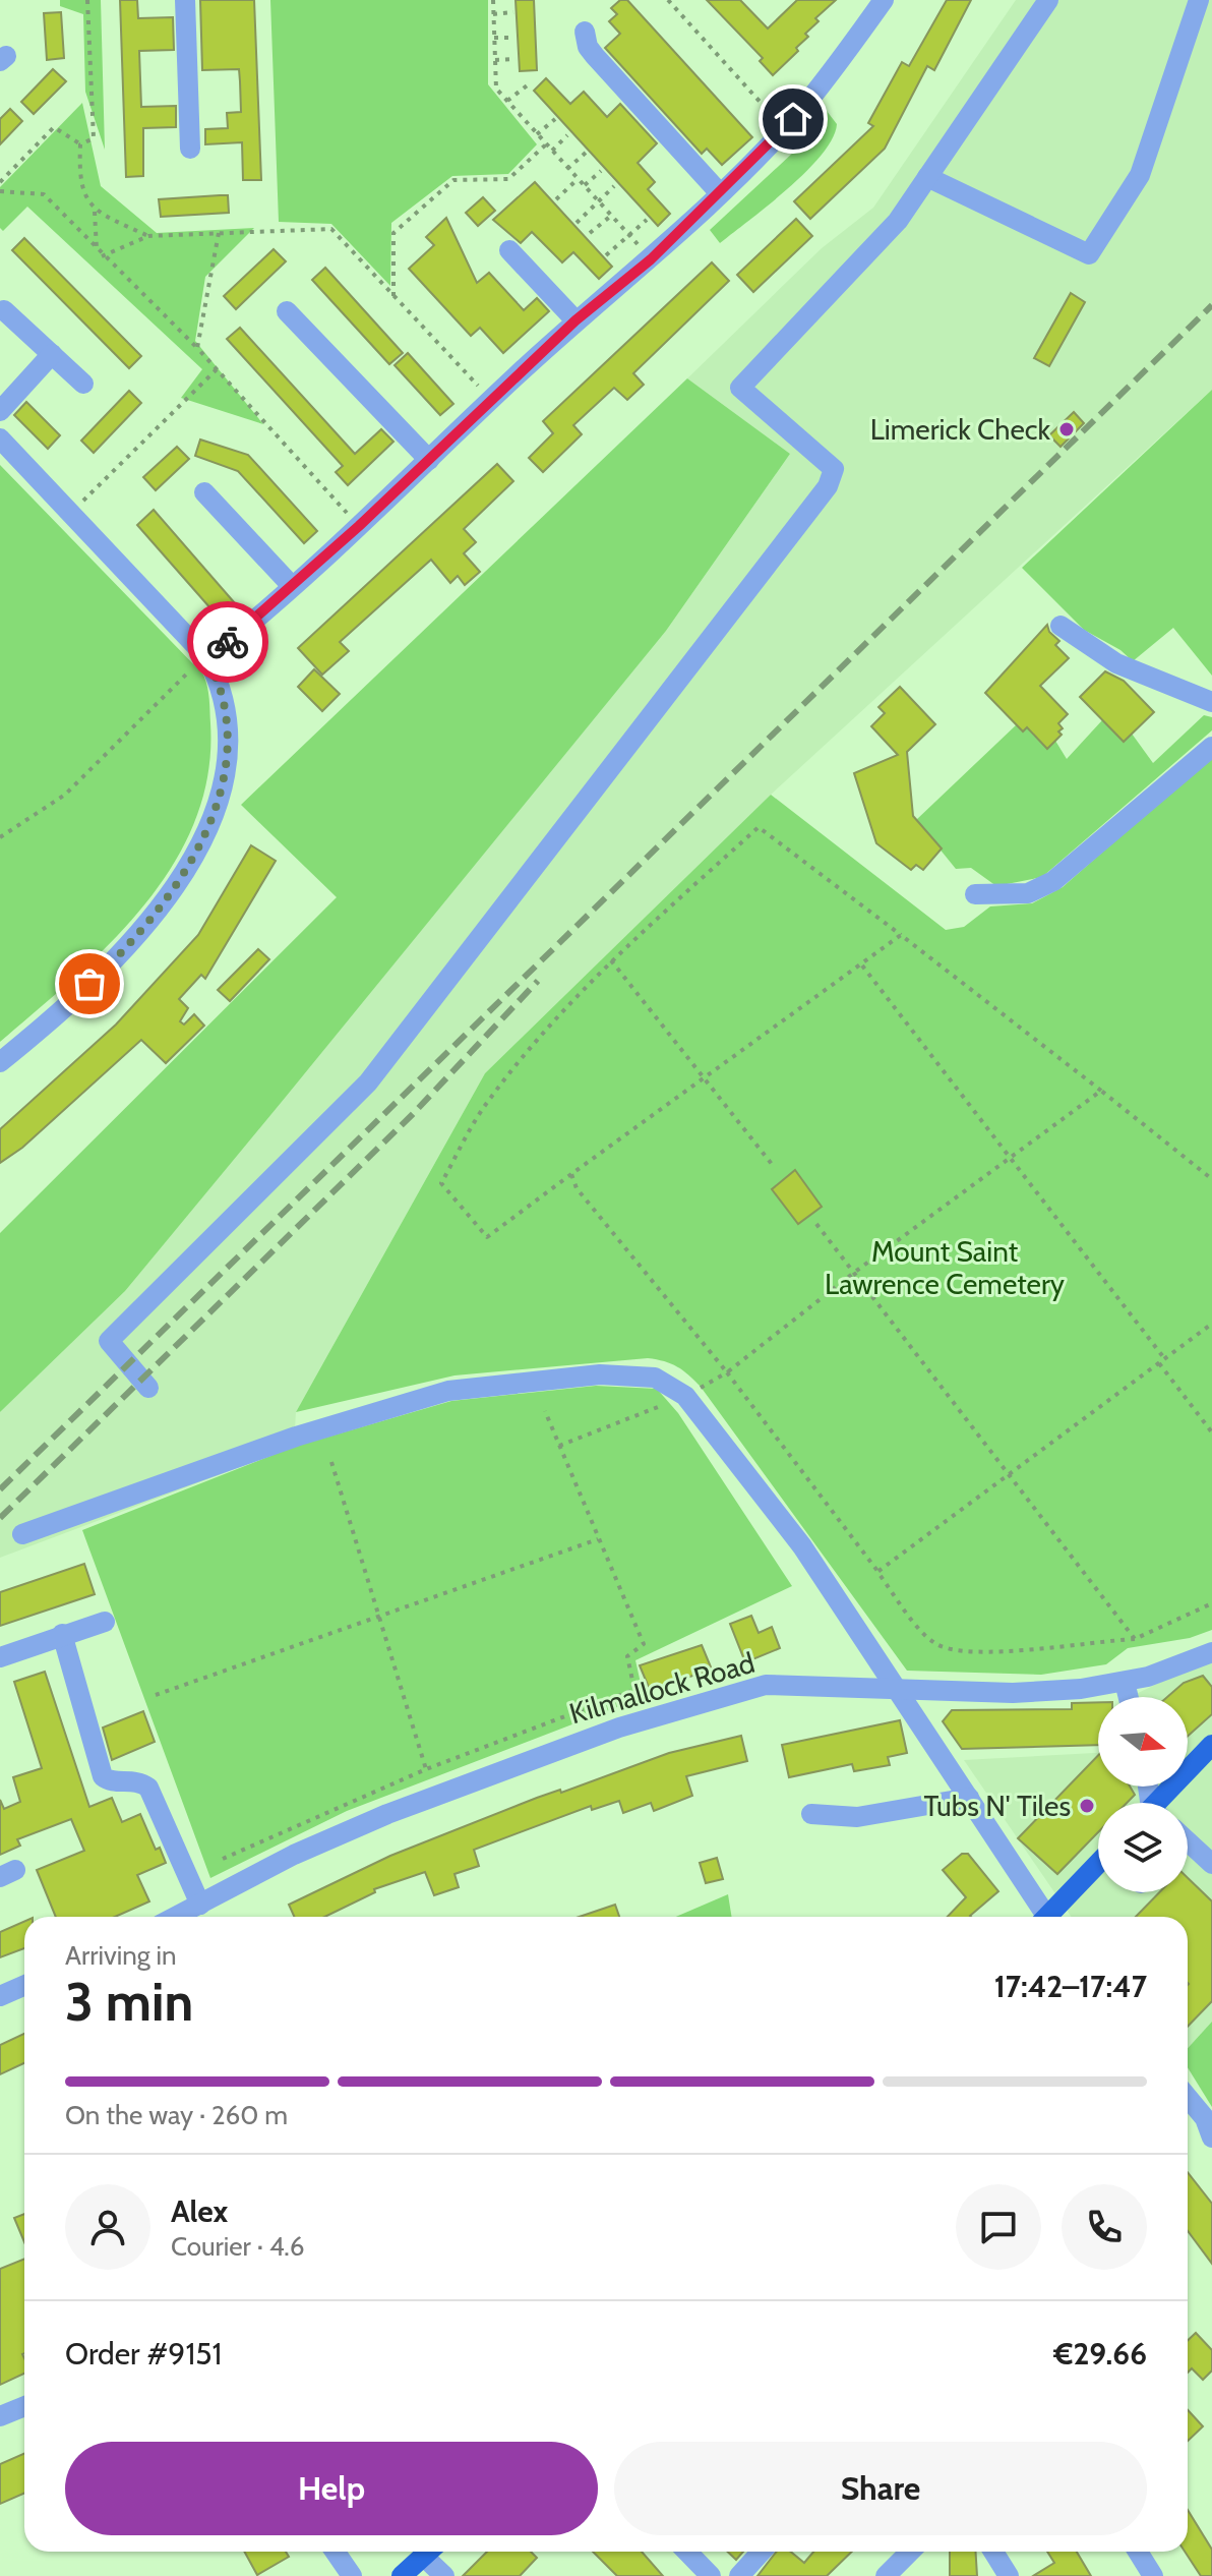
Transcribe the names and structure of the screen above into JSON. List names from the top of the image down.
{
  "streets": {
    "street": ["Kilmallock Road"]
  },
  "parks": ["Mount Saint Lawrence Cemetery"],
  "places": ["Limerick Check", "Tubs N' Tiles"],
  "north": "right",
  "page": {
    "heading": ["3 min", "Arriving in", "17:42–17:47"],
    "panel": [
      "Alex",
      "Courier · 4.6",
      "Order #9151",
      "€29.66"
    ],
    "bar": "On the way · 260 m",
    "buttons": ["Help", "Share"]
  }
}
